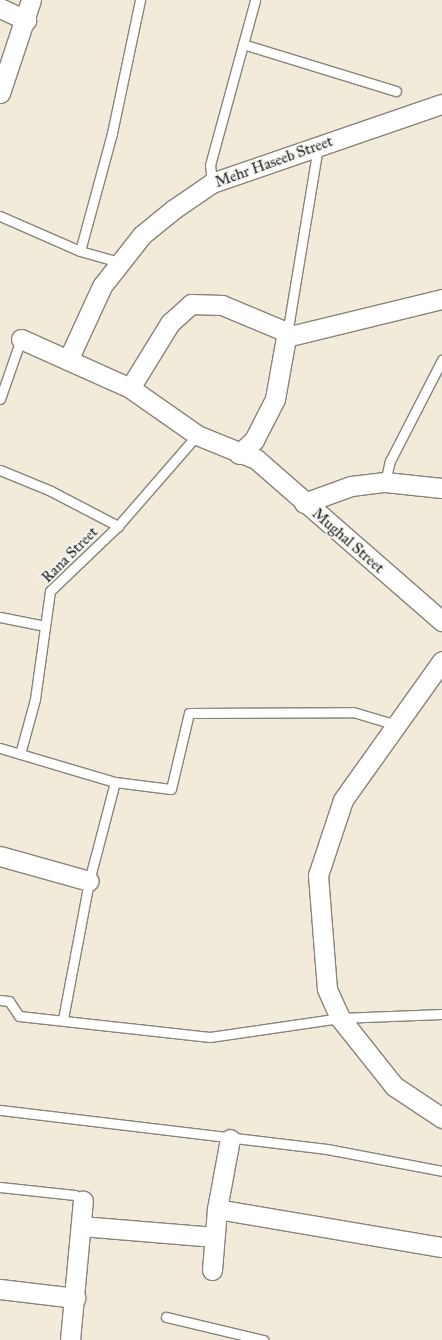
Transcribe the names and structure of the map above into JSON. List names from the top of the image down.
{
  "streets": {
    "street": ["Mehr Haseeb Street", "Mughal Street"],
    "lane": ["Rana Street"]
  },
  "crossings": [
    ["Mehr Haseeb Street", "Mughal Street"],
    ["Mughal Street", "Rana Street"]
  ]
}
